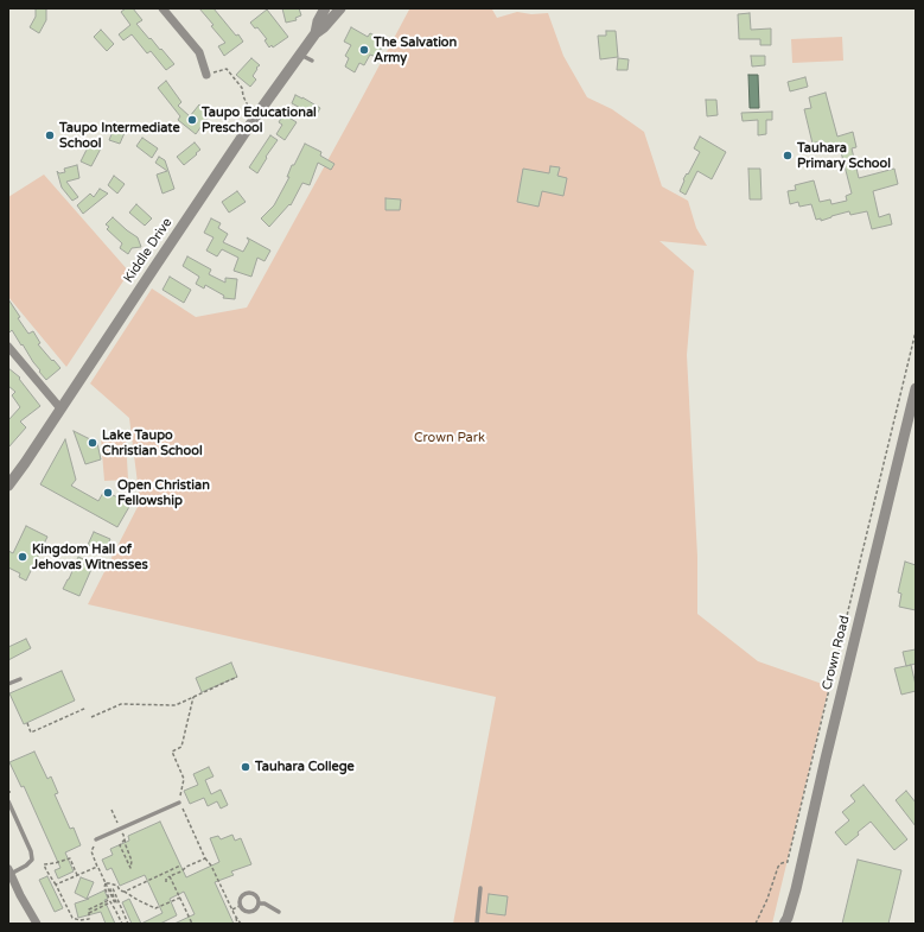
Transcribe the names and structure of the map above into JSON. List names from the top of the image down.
{
  "streets": {
    "street": ["Kiddle Drive", "Crown Road"]
  },
  "parks": ["Crown Park"],
  "places": [
    "The Salvation Army",
    "Taupo Educational Preschool",
    "Taupo Intermediate School",
    "Tauhara Primary School",
    "Lake Taupo Christian School",
    "Open Christian Fellowship",
    "Kingdom Hall of Jehovas Witnesses",
    "Tauhara College"
  ]
}
